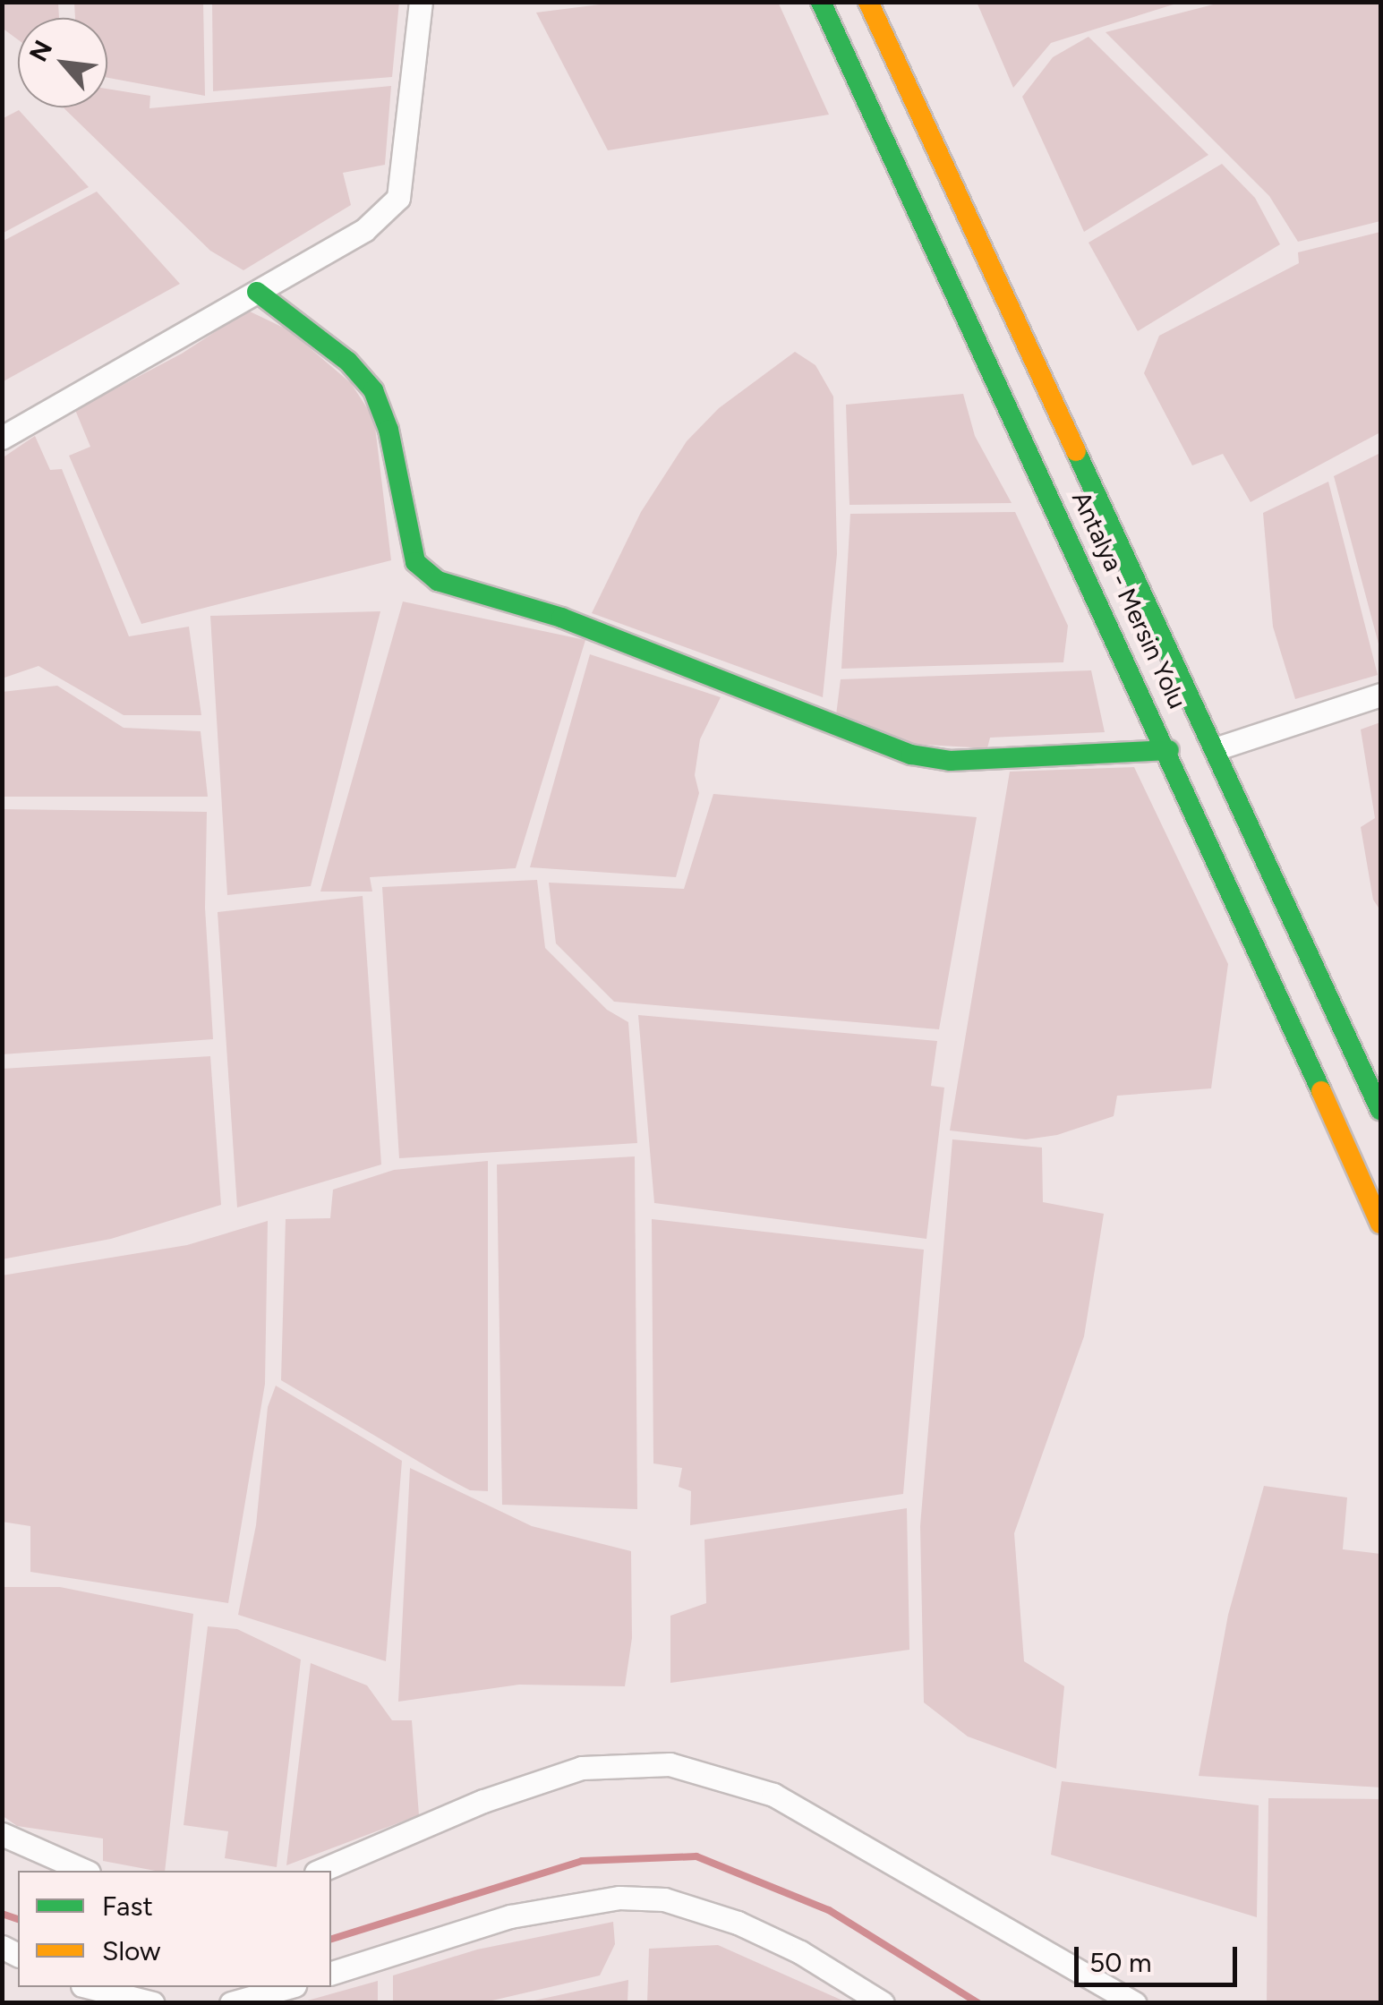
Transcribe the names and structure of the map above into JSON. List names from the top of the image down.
{
  "streets": {
    "main road": ["Antalya - Mersin Yolu"]
  },
  "legend": ["Fast", "Slow"],
  "scale_bar": "50 m",
  "north": "top left"
}
